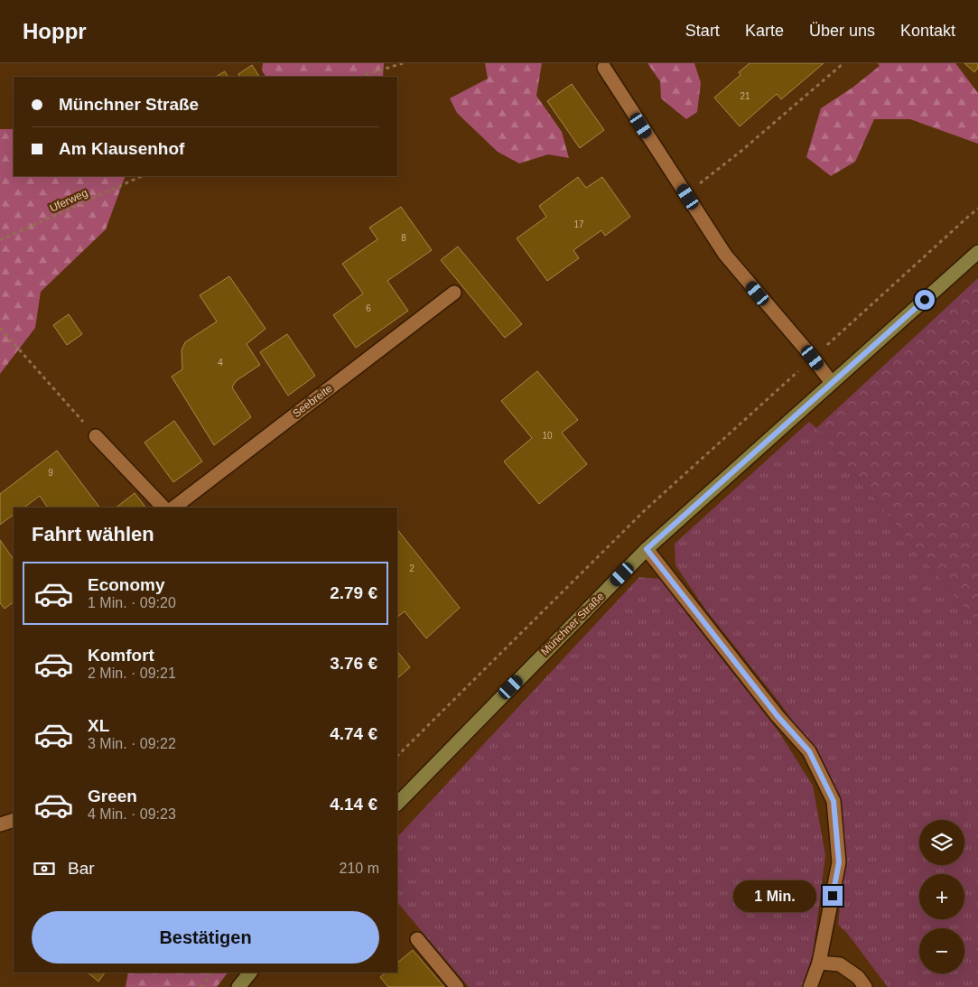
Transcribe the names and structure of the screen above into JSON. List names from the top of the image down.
{
  "streets": {
    "main road": ["Münchner Straße"],
    "street": ["Seebreite"],
    "path": ["Uferweg"]
  },
  "house_numbers": [
    "21",
    "17",
    "8",
    "6",
    "4",
    "10",
    "9",
    "2"
  ],
  "page": {
    "header": "Hoppr",
    "nav": [
      "Start",
      "Karte",
      "Über uns",
      "Kontakt"
    ],
    "banner": ["Münchner Straße", "Am Klausenhof"],
    "heading": "Fahrt wählen",
    "list": [
      {
        "name": "Economy",
        "note": "1 Min. · 09:20",
        "value": "2.79 €"
      },
      {
        "name": "Komfort",
        "note": "2 Min. · 09:21",
        "value": "3.76 €"
      },
      {
        "name": "XL",
        "note": "3 Min. · 09:22",
        "value": "4.74 €"
      },
      {
        "name": "Green",
        "note": "4 Min. · 09:23",
        "value": "4.14 €"
      }
    ],
    "map_buttons": ["+", "−"],
    "pay": ["Bar", "210 m"],
    "bubble": "1 Min.",
    "buttons": "Bestätigen"
  }
}
